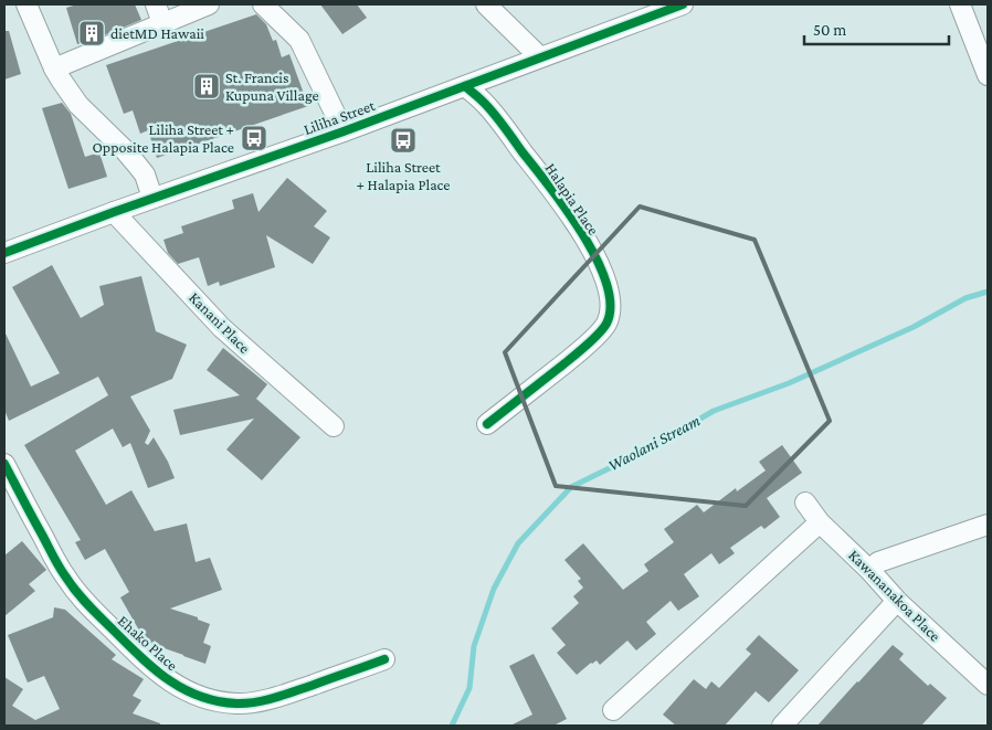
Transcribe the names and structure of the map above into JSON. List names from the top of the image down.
{
  "streets": {
    "street": [
      "Liliha Street",
      "Halapia Place",
      "Kanani Place",
      "Kawananakoa Place",
      "Ehako Place"
    ]
  },
  "crossings": [
    ["Liliha Street", "Halapia Place"],
    ["Liliha Street", "Kanani Place"]
  ],
  "water": ["Waolani Stream"],
  "places": {
    "building": ["dietMD Hawaii", "St. Francis Kupuna Village"],
    "bus stop": ["Liliha Street + Opposite Halapia Place", "Liliha Street + Halapia Place"]
  },
  "scale_bar": "50 m"
}
